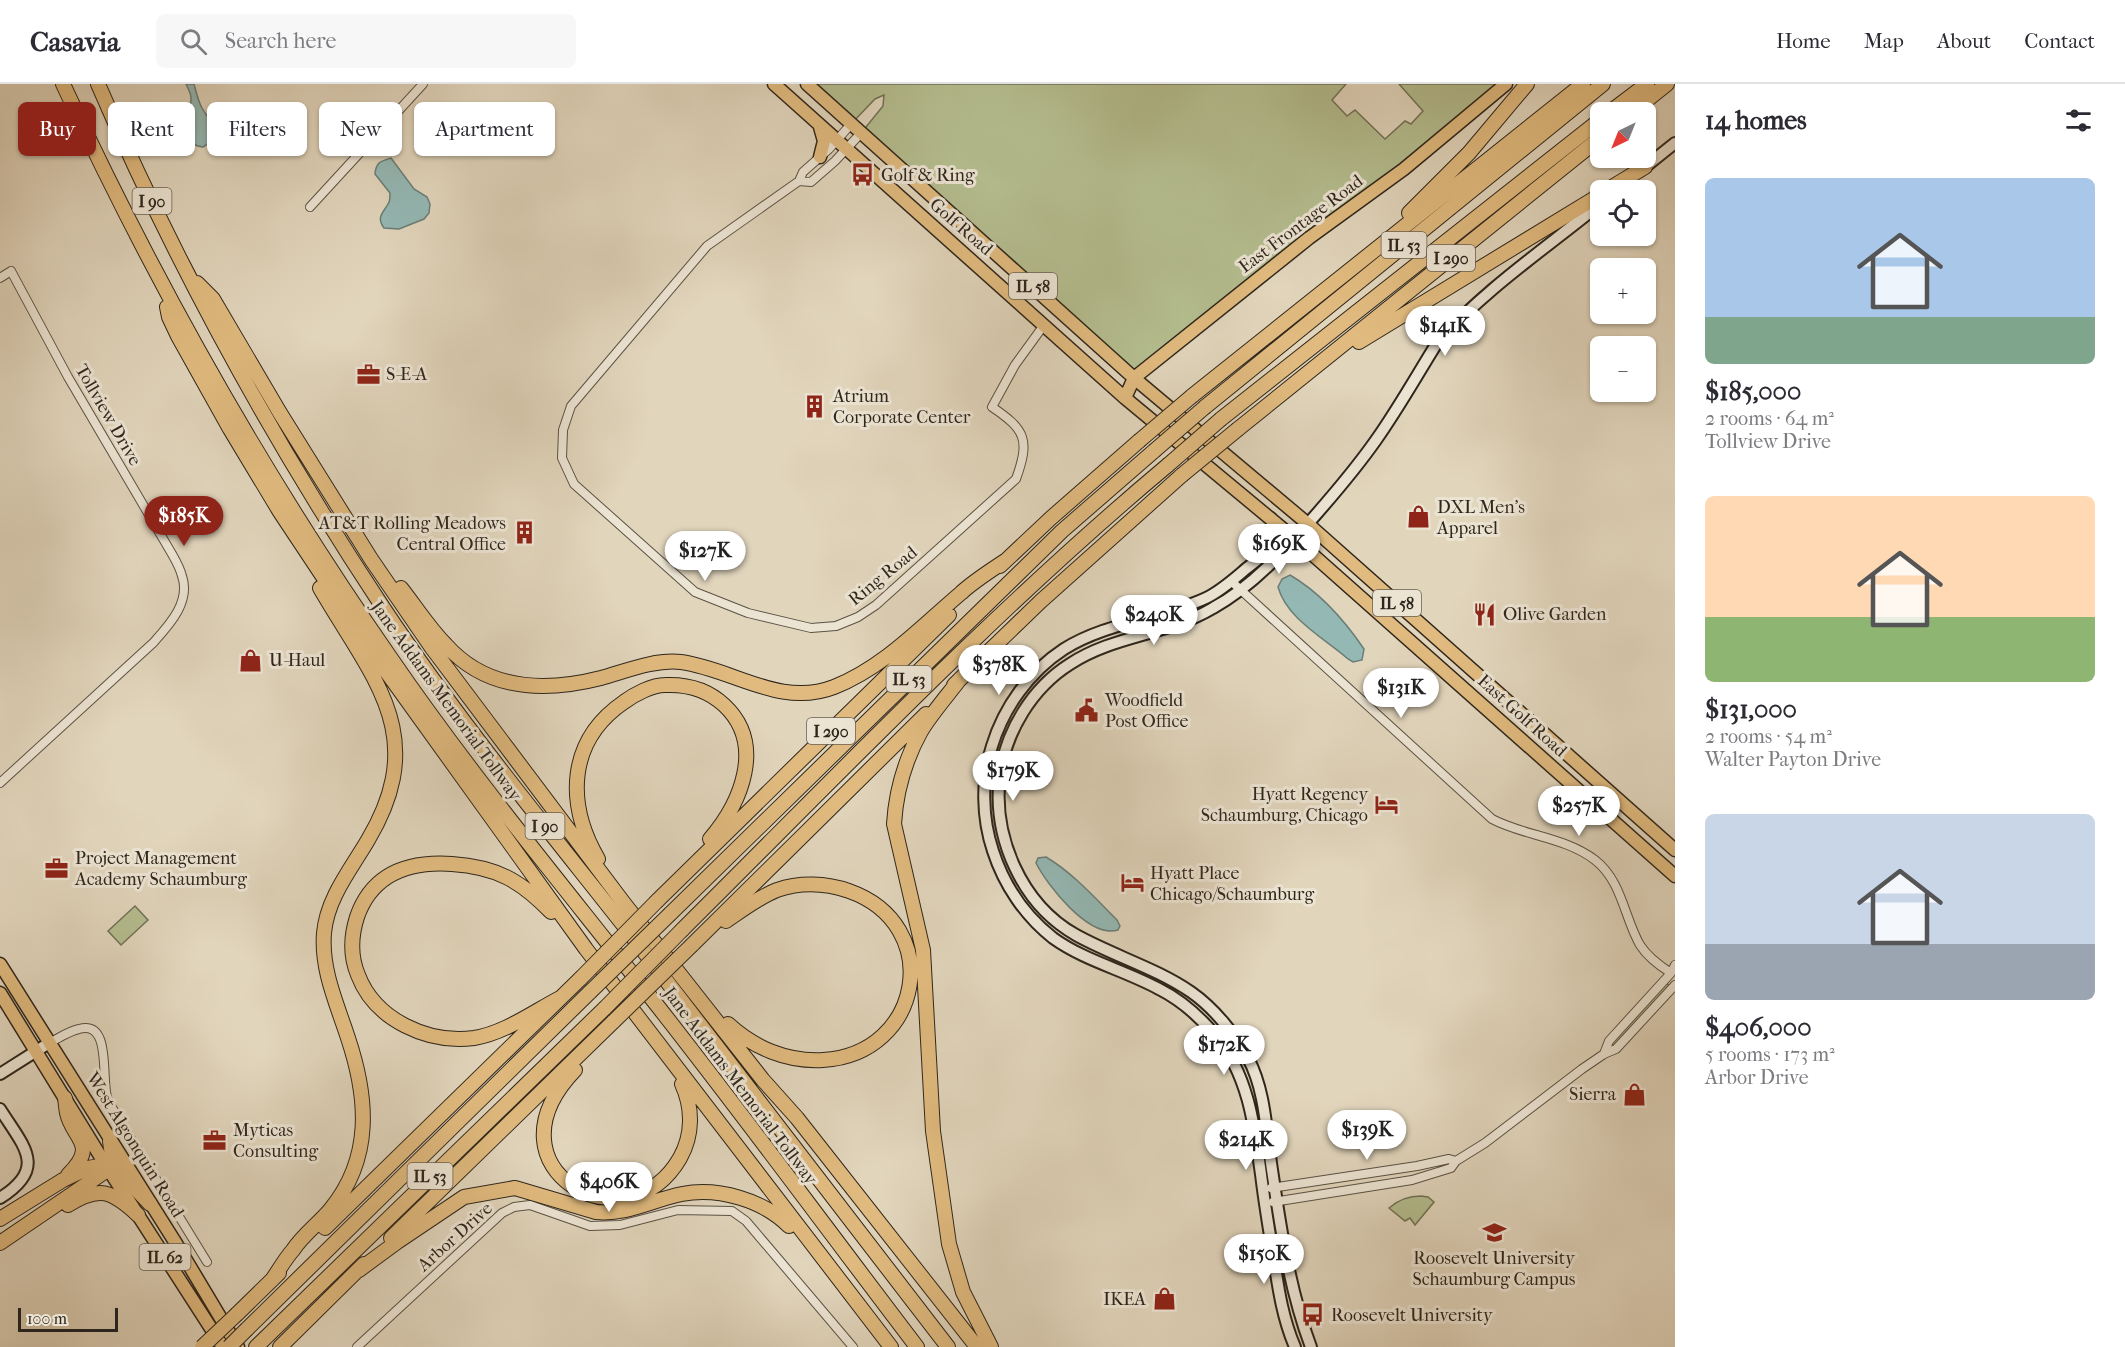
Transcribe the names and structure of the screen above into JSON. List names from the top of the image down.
{
  "streets": {
    "highway": [
      "I 90",
      "IL 53",
      "I 290",
      "Jane Addams Memorial Tollway"
    ],
    "main road": [
      "East Frontage Road",
      "Golf Road",
      "IL 58",
      "East Golf Road",
      "West Algonquin Road",
      "IL 62"
    ],
    "street": ["Tollview Drive", "Ring Road", "Arbor Drive"]
  },
  "crossings": [
    ["East Frontage Road", "Golf Road"],
    ["East Frontage Road", "East Golf Road"],
    ["Golf Road", "Ring Road"],
    ["Golf Road", "East Golf Road"],
    ["IL 53", "I 290"]
  ],
  "places": {
    "bus stop": ["Golf & Ring", "Roosevelt University"],
    "office": ["S-E-A", "Project Management Academy Schaumburg", "Myticas Consulting"],
    "building": ["Atrium Corporate Center", "AT&T Rolling Meadows Central Office"],
    "shop": [
      "DXL Men's Apparel",
      "U-Haul",
      "Sierra",
      "IKEA"
    ],
    "restaurant": ["Olive Garden"],
    "public building": ["Woodfield Post Office"],
    "hotel": ["Hyatt Regency Schaumburg, Chicago", "Hyatt Place Chicago/Schaumburg"],
    "school or university": ["Roosevelt University Schaumburg Campus"]
  },
  "scale_bar": "100 m",
  "north": "bottom left",
  "page": {
    "header": "Casavia",
    "search": "Search here",
    "nav": [
      "Home",
      "Map",
      "About",
      "Contact"
    ],
    "heading": "14 homes",
    "map_buttons": ["+", "−"],
    "chip": [
      "Buy",
      "Rent",
      "Filters",
      "New",
      "Apartment"
    ],
    "list": [
      {
        "name": "$185,000",
        "note": "2 rooms · 64 m² · Tollview Drive"
      },
      {
        "name": "$131,000",
        "note": "2 rooms · 54 m² · Walter Payton Drive"
      },
      {
        "name": "$406,000",
        "note": "5 rooms · 173 m² · Arbor Drive"
      }
    ],
    "price": [
      "$141K",
      "$185K",
      "$169K",
      "$127K",
      "$240K",
      "$378K",
      "$131K",
      "$179K",
      "$257K",
      "$172K",
      "$139K",
      "$214K",
      "$406K",
      "$150K"
    ],
    "scale": "100 m"
  }
}
